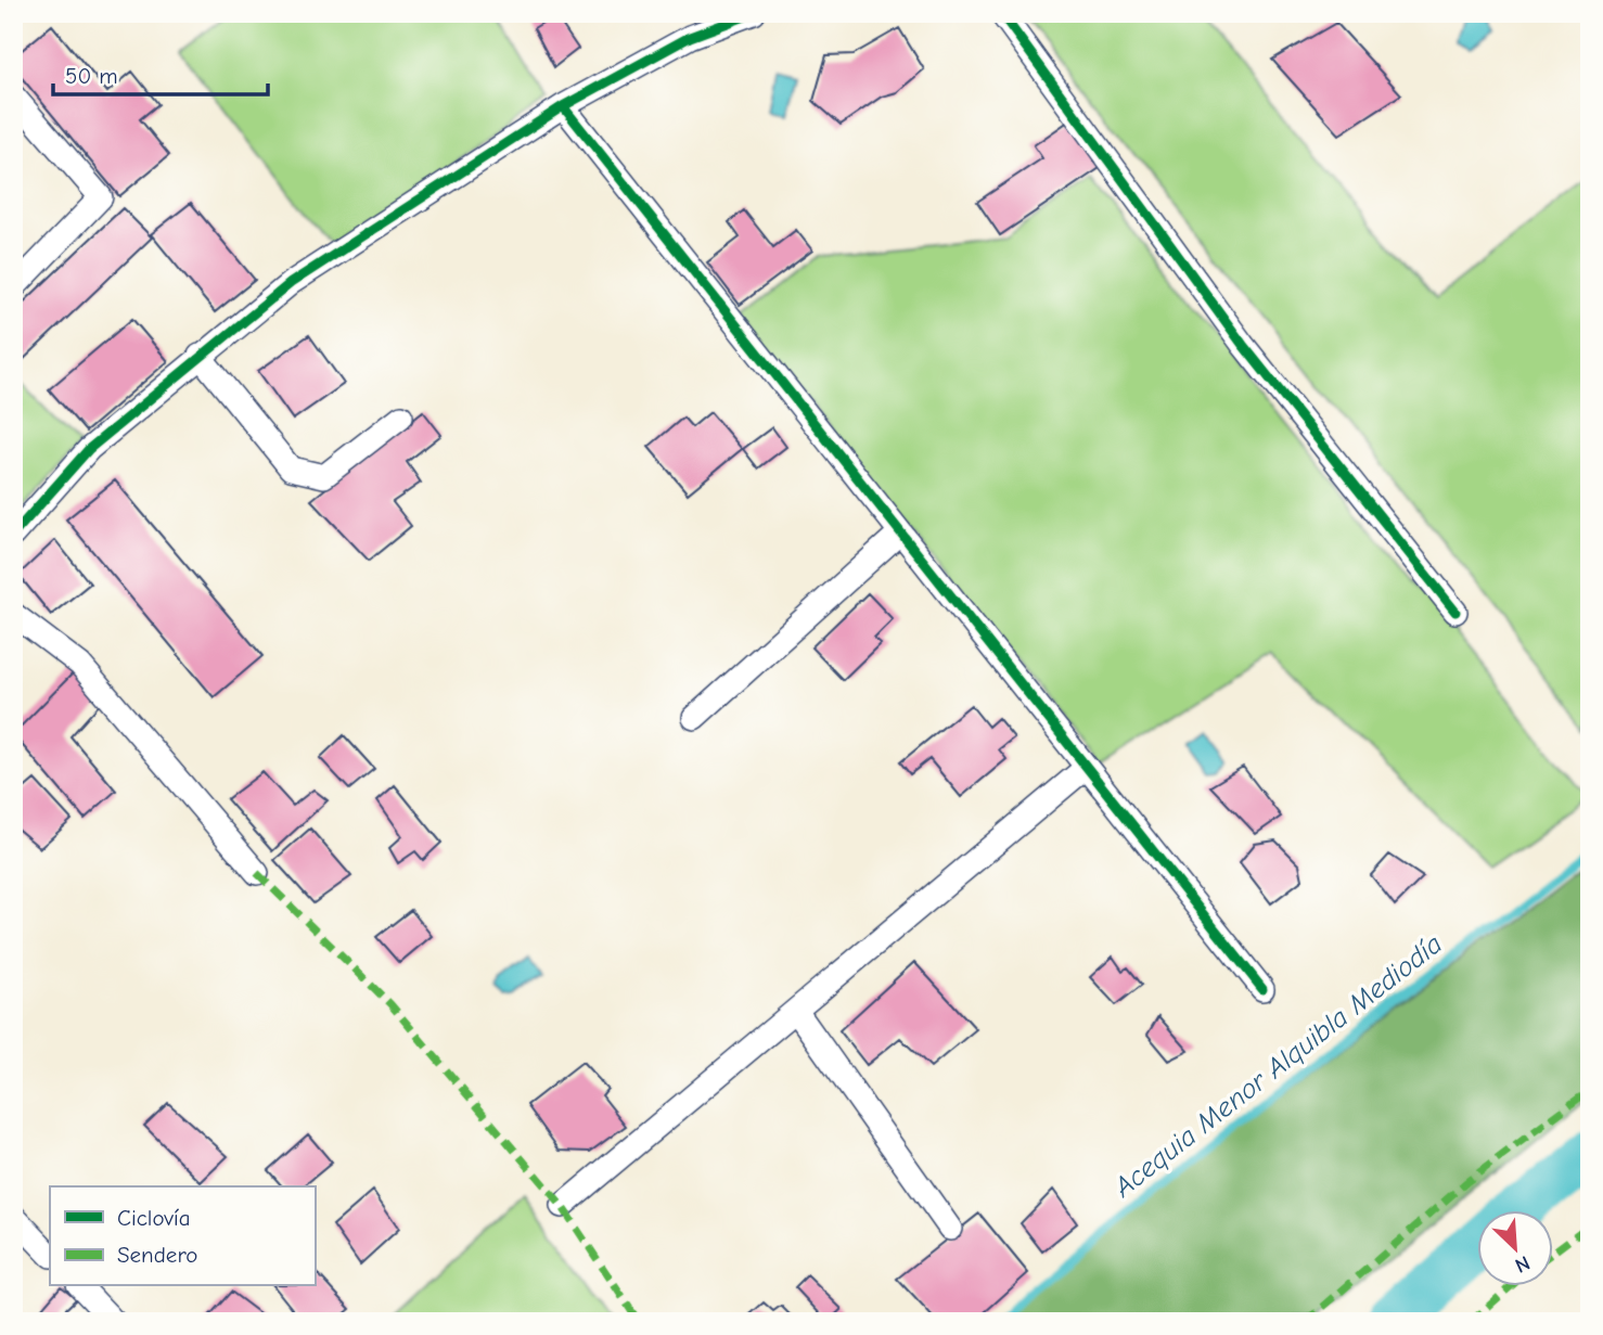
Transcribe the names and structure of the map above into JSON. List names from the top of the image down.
{
  "water": ["Acequia Menor Alquibla Mediodía"],
  "legend": ["Ciclovía", "Sendero"],
  "scale_bar": "50 m",
  "north": "bottom right"
}
